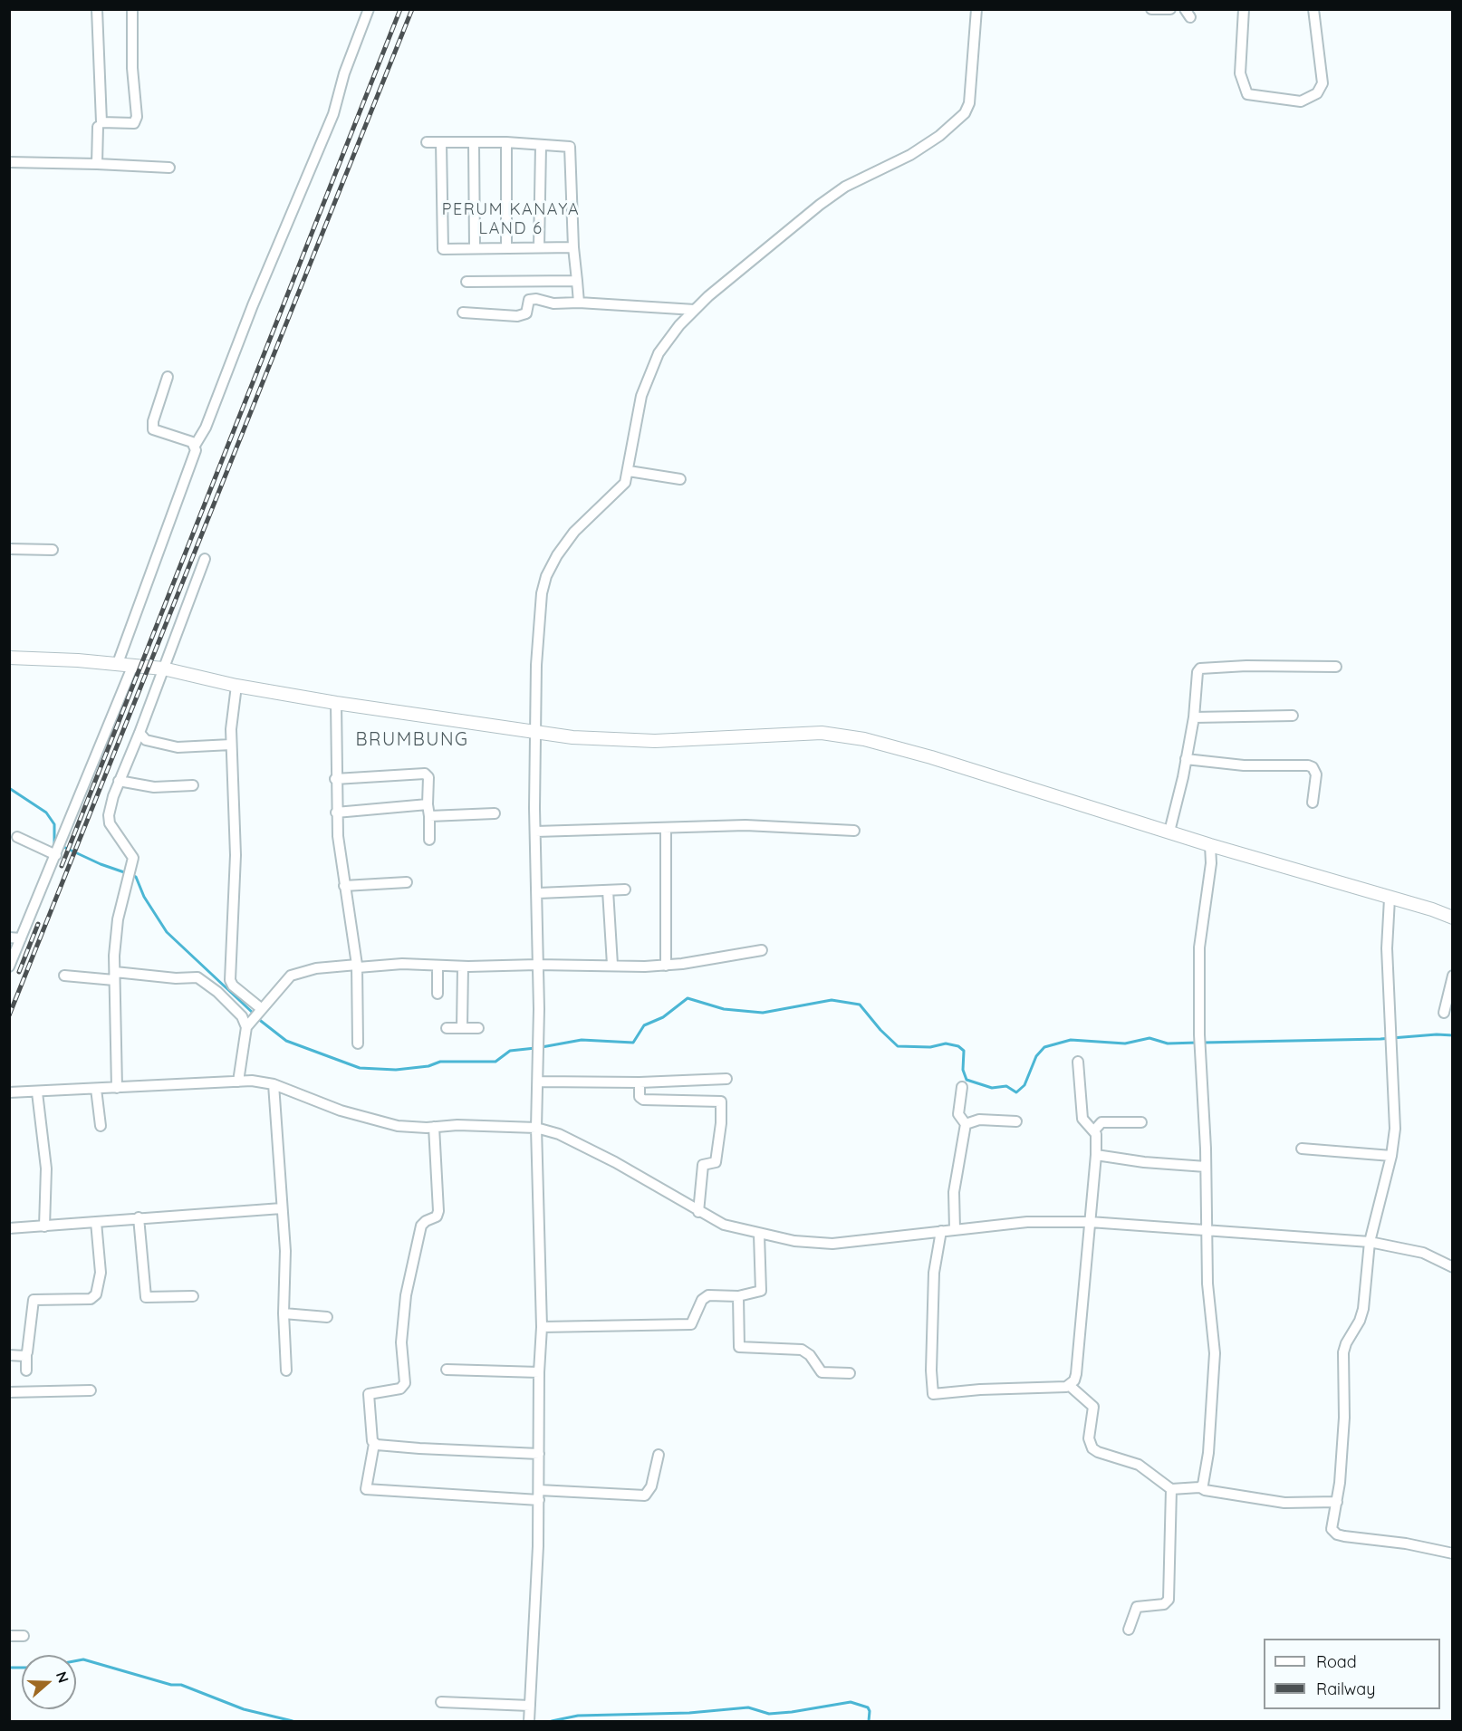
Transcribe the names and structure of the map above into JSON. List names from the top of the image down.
{
  "districts": ["PERUM KANAYA LAND 6", "BRUMBUNG"],
  "legend": ["Road", "Railway"],
  "north": "right"
}
